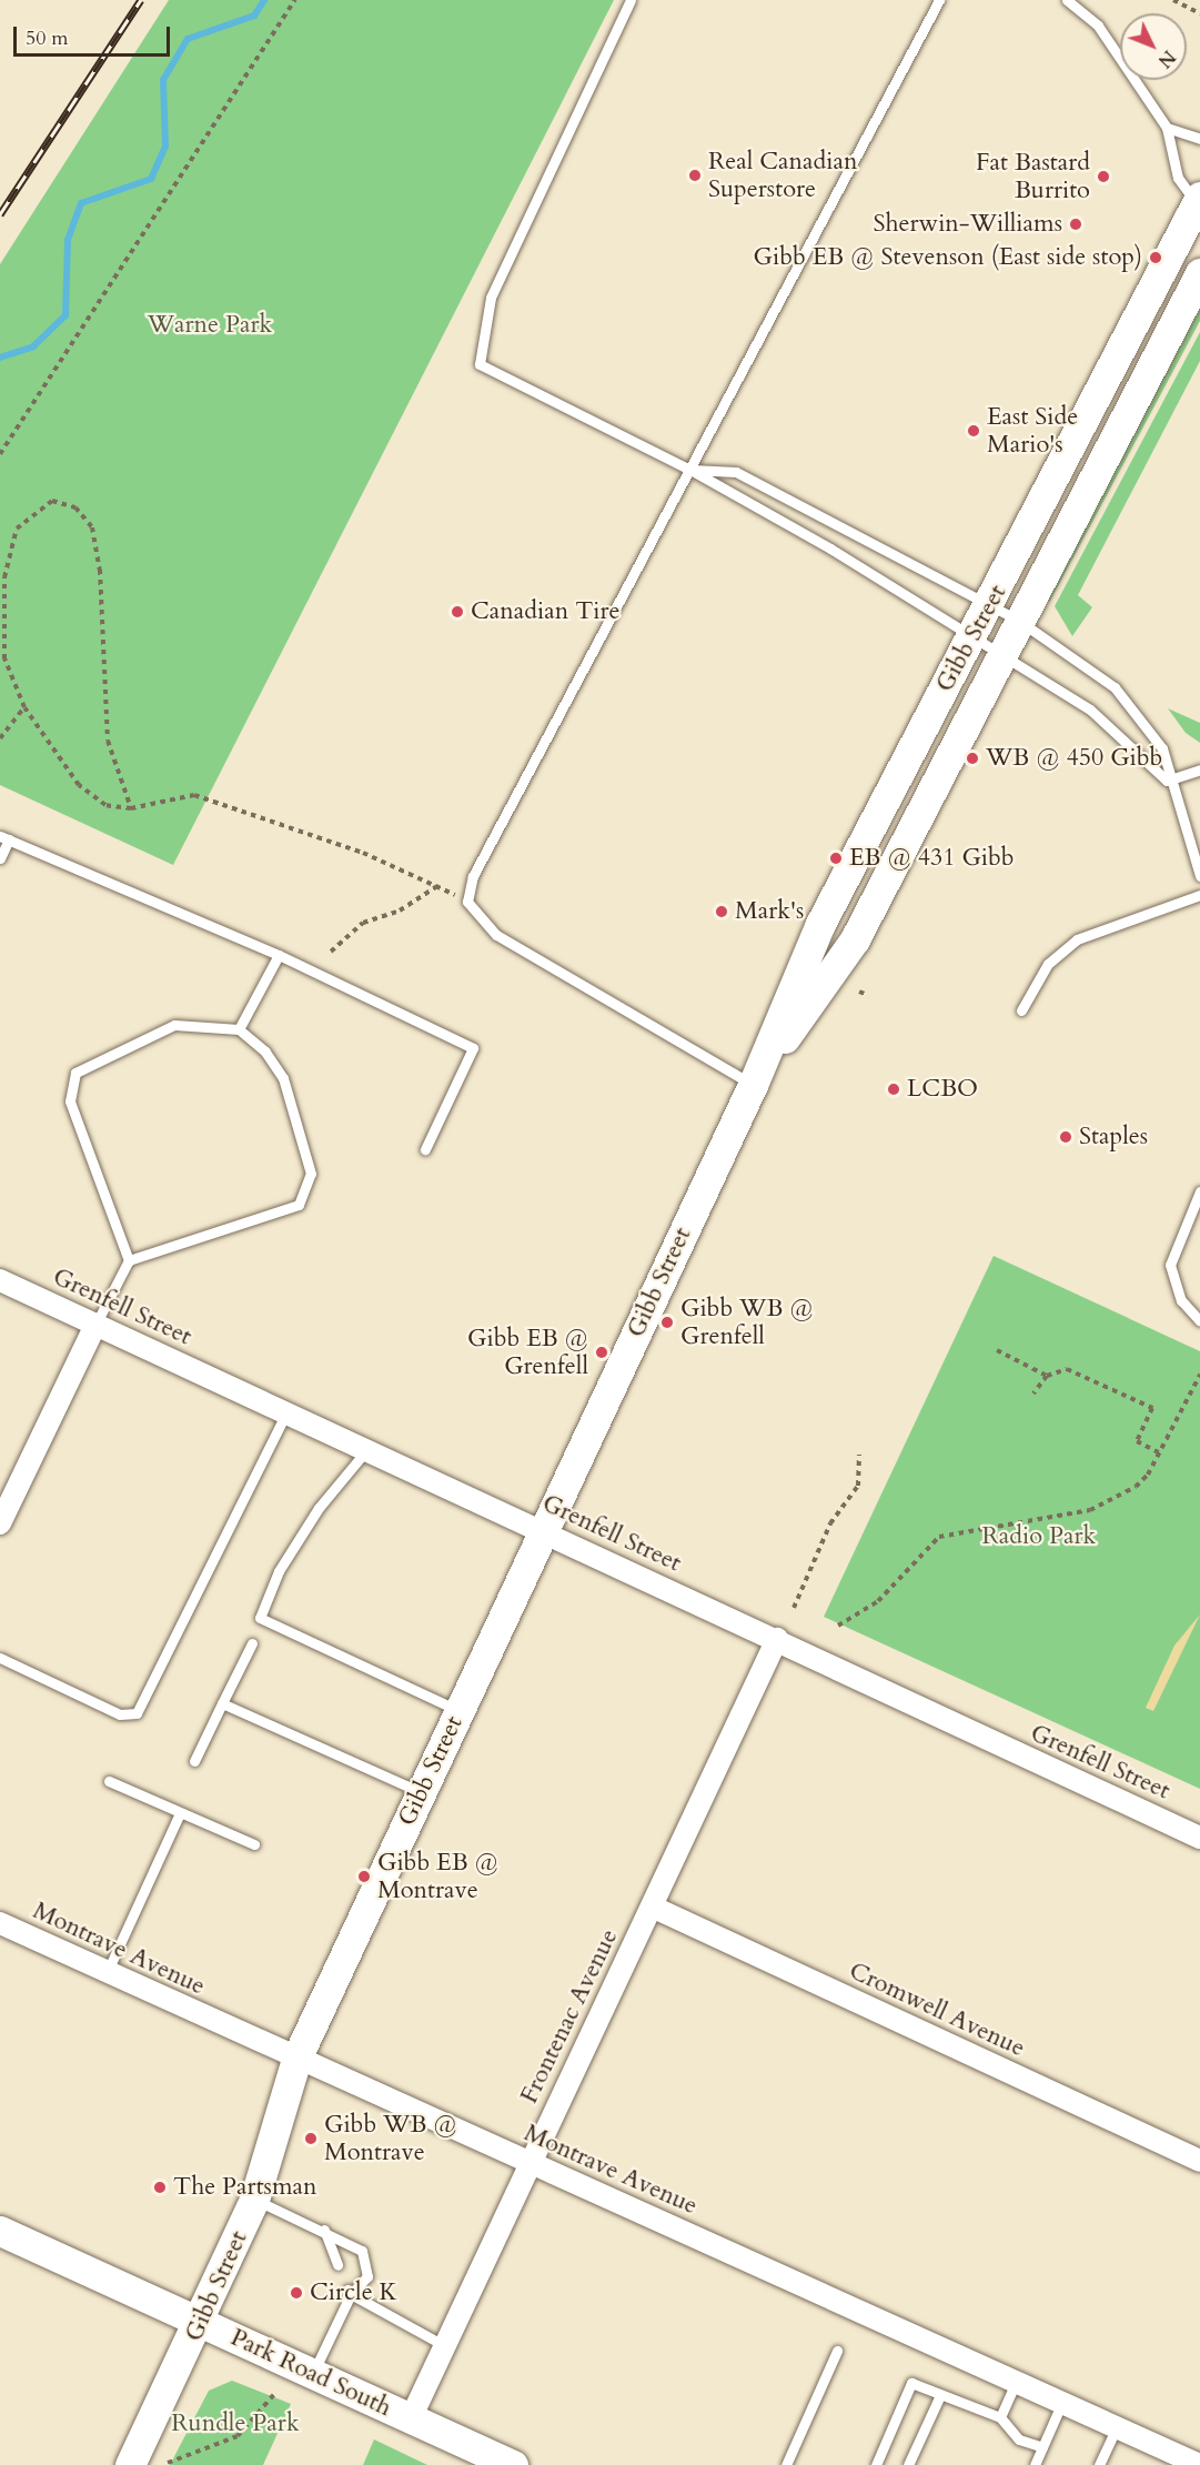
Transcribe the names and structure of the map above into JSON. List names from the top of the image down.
{
  "streets": {
    "main road": ["Gibb Street", "Park Road South"],
    "street": [
      "Grenfell Street",
      "Montrave Avenue",
      "Cromwell Avenue",
      "Frontenac Avenue"
    ]
  },
  "crossings": [
    ["Gibb Street", "Grenfell Street"],
    ["Gibb Street", "Montrave Avenue"],
    ["Gibb Street", "Park Road South"],
    ["Grenfell Street", "Frontenac Avenue"],
    ["Montrave Avenue", "Frontenac Avenue"],
    ["Cromwell Avenue", "Frontenac Avenue"],
    ["Frontenac Avenue", "Park Road South"]
  ],
  "parks": ["Warne Park", "Radio Park", "Rundle Park"],
  "places": [
    "Real Canadian Superstore",
    "Fat Bastard Burrito",
    "Sherwin-Williams",
    "Gibb EB @ Stevenson (East side stop)",
    "East Side Mario's",
    "Canadian Tire",
    "WB @ 450 Gibb",
    "EB @ 431 Gibb",
    "Mark's",
    "LCBO",
    "Staples",
    "Gibb WB @ Grenfell",
    "Gibb EB @ Grenfell",
    "Gibb EB @ Montrave",
    "Gibb WB @ Montrave",
    "The Partsman",
    "Circle K"
  ],
  "scale_bar": "50 m",
  "north": "bottom right"
}
